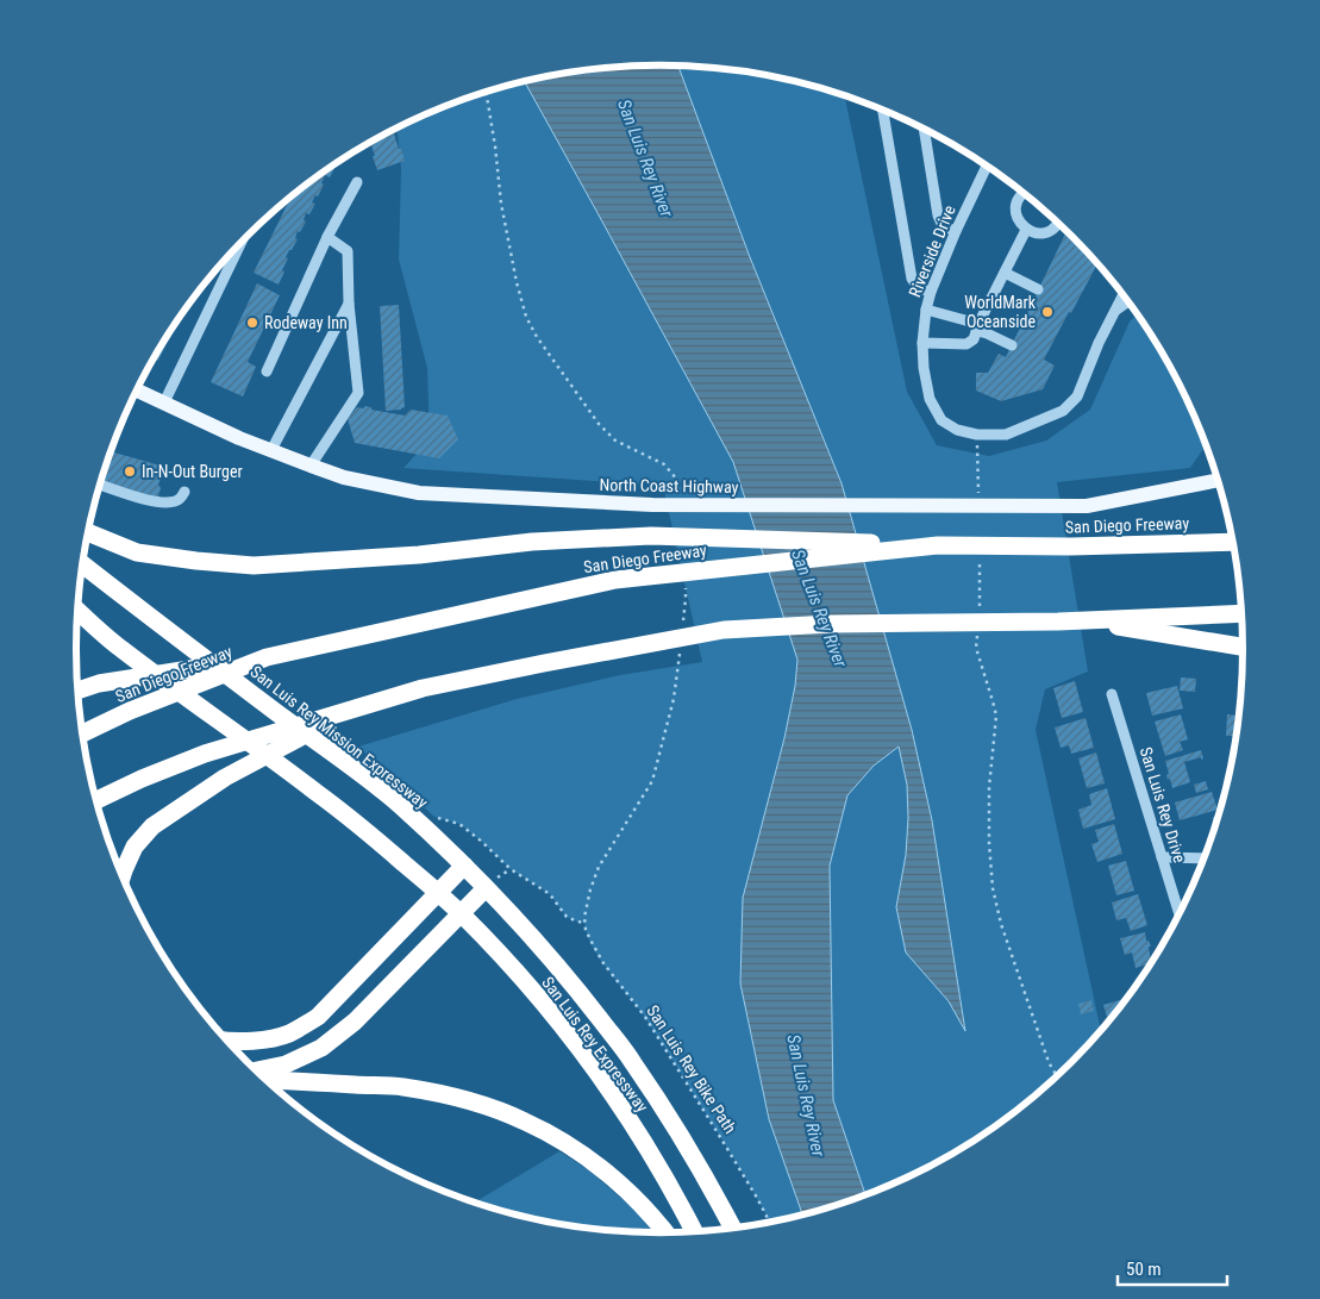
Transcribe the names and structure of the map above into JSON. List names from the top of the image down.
{
  "streets": {
    "highway": ["San Diego Freeway", "San Luis Rey Mission Expressway", "San Luis Rey Expressway"],
    "main road": ["North Coast Highway"],
    "street": ["Riverside Drive", "San Luis Rey Drive"],
    "path": ["San Luis Rey Bike Path"]
  },
  "water": ["San Luis Rey River"],
  "places": ["WorldMark Oceanside", "Rodeway Inn", "In-N-Out Burger"],
  "scale_bar": "50 m"
}
